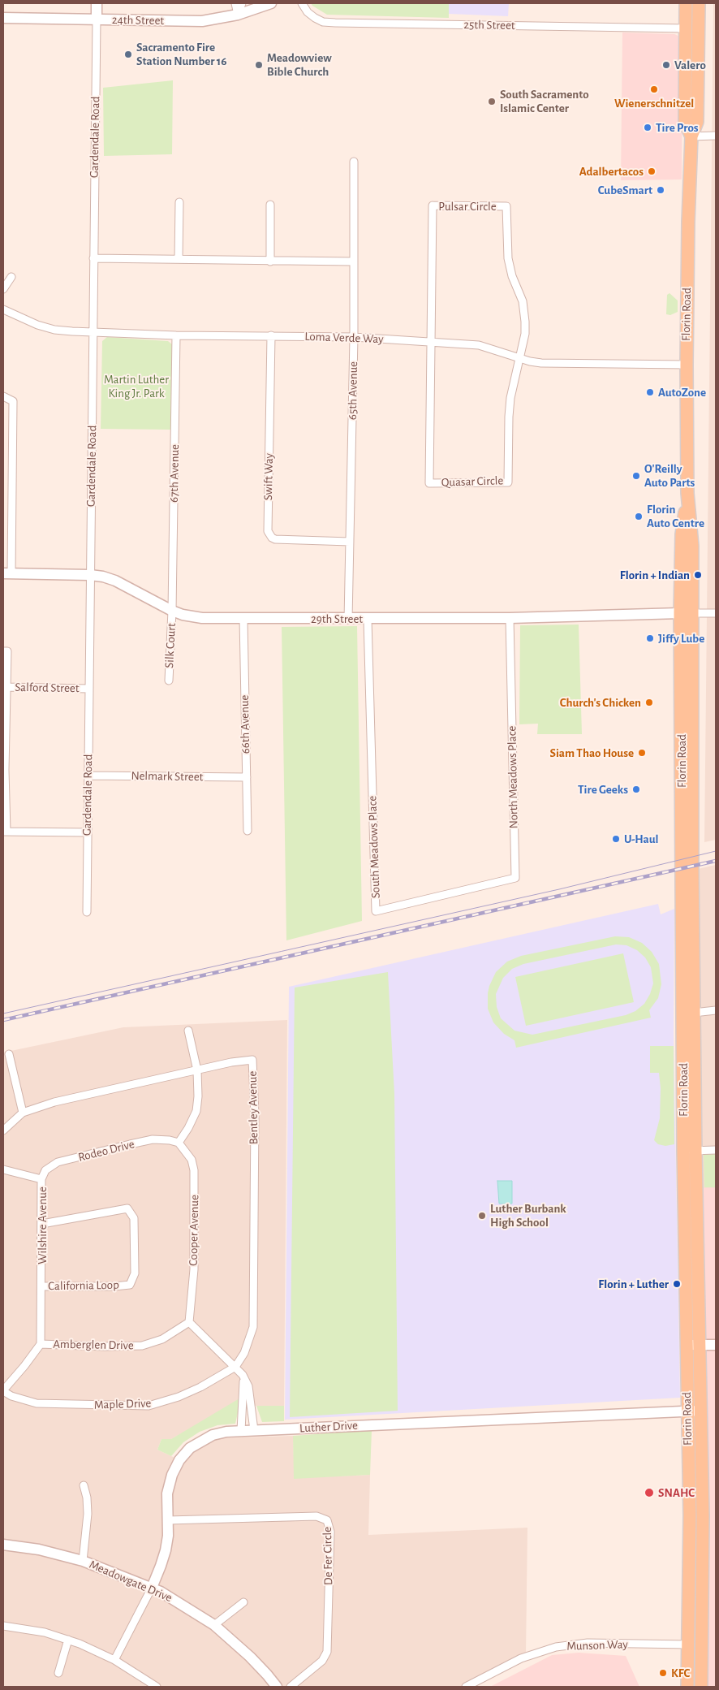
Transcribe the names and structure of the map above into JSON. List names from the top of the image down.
{
  "streets": {
    "main road": ["Florin Road"],
    "street": [
      "24th Street",
      "25th Street",
      "Gardendale Road",
      "Pulsar Circle",
      "Loma Verde Way",
      "65th Avenue",
      "67th Avenue",
      "Swift Way",
      "Quasar Circle",
      "29th Street",
      "Silk Court",
      "Salford Street",
      "66th Avenue",
      "Nelmark Street",
      "North Meadows Place",
      "South Meadows Place",
      "Bentley Avenue",
      "Rodeo Drive",
      "Wilshire Avenue",
      "Cooper Avenue",
      "California Loop",
      "Amberglen Drive",
      "Maple Drive",
      "Luther Drive",
      "De Fer Circle",
      "Meadowgate Drive",
      "Munson Way"
    ]
  },
  "crossings": [
    ["24th Street", "Gardendale Road"],
    ["25th Street", "Florin Road"],
    ["Gardendale Road", "Loma Verde Way"],
    ["Gardendale Road", "29th Street"],
    ["Gardendale Road", "Salford Street"],
    ["Gardendale Road", "Nelmark Street"],
    ["Pulsar Circle", "Loma Verde Way"],
    ["Pulsar Circle", "Quasar Circle"],
    ["Florin Road", "Loma Verde Way"],
    ["Florin Road", "29th Street"],
    ["Florin Road", "Luther Drive"],
    ["Florin Road", "Munson Way"],
    ["Loma Verde Way", "65th Avenue"],
    ["Loma Verde Way", "67th Avenue"],
    ["Loma Verde Way", "Swift Way"],
    ["Loma Verde Way", "Quasar Circle"],
    ["65th Avenue", "Swift Way"],
    ["65th Avenue", "29th Street"],
    ["67th Avenue", "29th Street"],
    ["67th Avenue", "Silk Court"],
    ["29th Street", "Silk Court"],
    ["29th Street", "66th Avenue"],
    ["29th Street", "North Meadows Place"],
    ["29th Street", "South Meadows Place"],
    ["66th Avenue", "Nelmark Street"],
    ["North Meadows Place", "South Meadows Place"],
    ["Bentley Avenue", "Maple Drive"],
    ["Rodeo Drive", "Wilshire Avenue"],
    ["Rodeo Drive", "Cooper Avenue"],
    ["Wilshire Avenue", "California Loop"],
    ["Wilshire Avenue", "Amberglen Drive"],
    ["Cooper Avenue", "Amberglen Drive"],
    ["Luther Drive", "De Fer Circle"],
    ["Luther Drive", "Meadowgate Drive"]
  ],
  "parks": ["Martin Luther King Jr. Park"],
  "places": [
    "Sacramento Fire Station Number 16",
    "Meadowview Bible Church",
    "Valero",
    "Wienerschnitzel",
    "South Sacramento Islamic Center",
    "Tire Pros",
    "Adalbertacos",
    "CubeSmart",
    "AutoZone",
    "O'Reilly Auto Parts",
    "Florin Auto Centre",
    "Florin + Indian",
    "Jiffy Lube",
    "Church's Chicken",
    "Siam Thao House",
    "Tire Geeks",
    "U-Haul",
    "Luther Burbank High School",
    "Florin + Luther",
    "SNAHC",
    "KFC"
  ]
}
